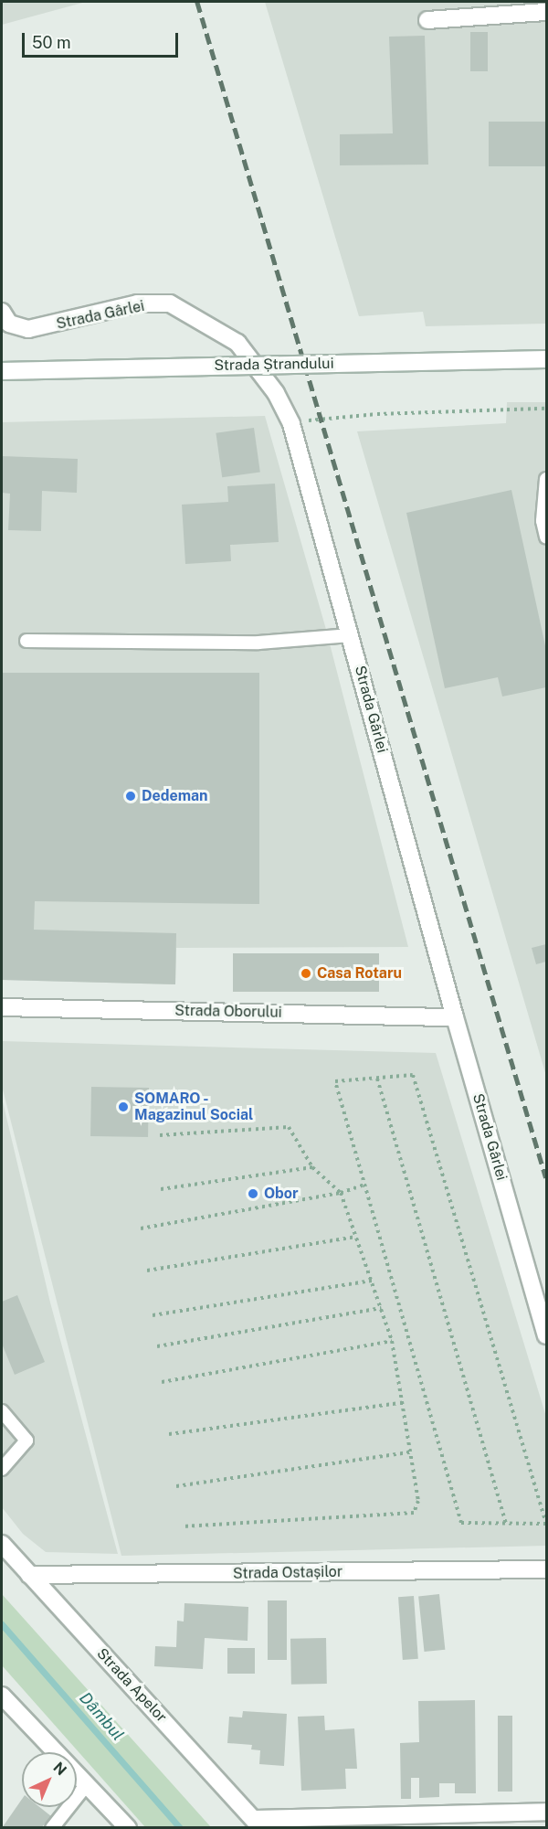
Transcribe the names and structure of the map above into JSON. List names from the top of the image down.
{
  "streets": {
    "street": [
      "Strada Gârlei",
      "Strada Ștrandului",
      "Strada Oborului",
      "Strada Ostașilor",
      "Strada Apelor"
    ]
  },
  "crossings": [
    ["Strada Gârlei", "Strada Oborului"],
    ["Strada Ostașilor", "Strada Apelor"]
  ],
  "water": ["Dâmbul"],
  "places": [
    "Dedeman",
    "Casa Rotaru",
    "SOMARO - Magazinul Social",
    "Obor"
  ],
  "scale_bar": "50 m",
  "north": "top right"
}
